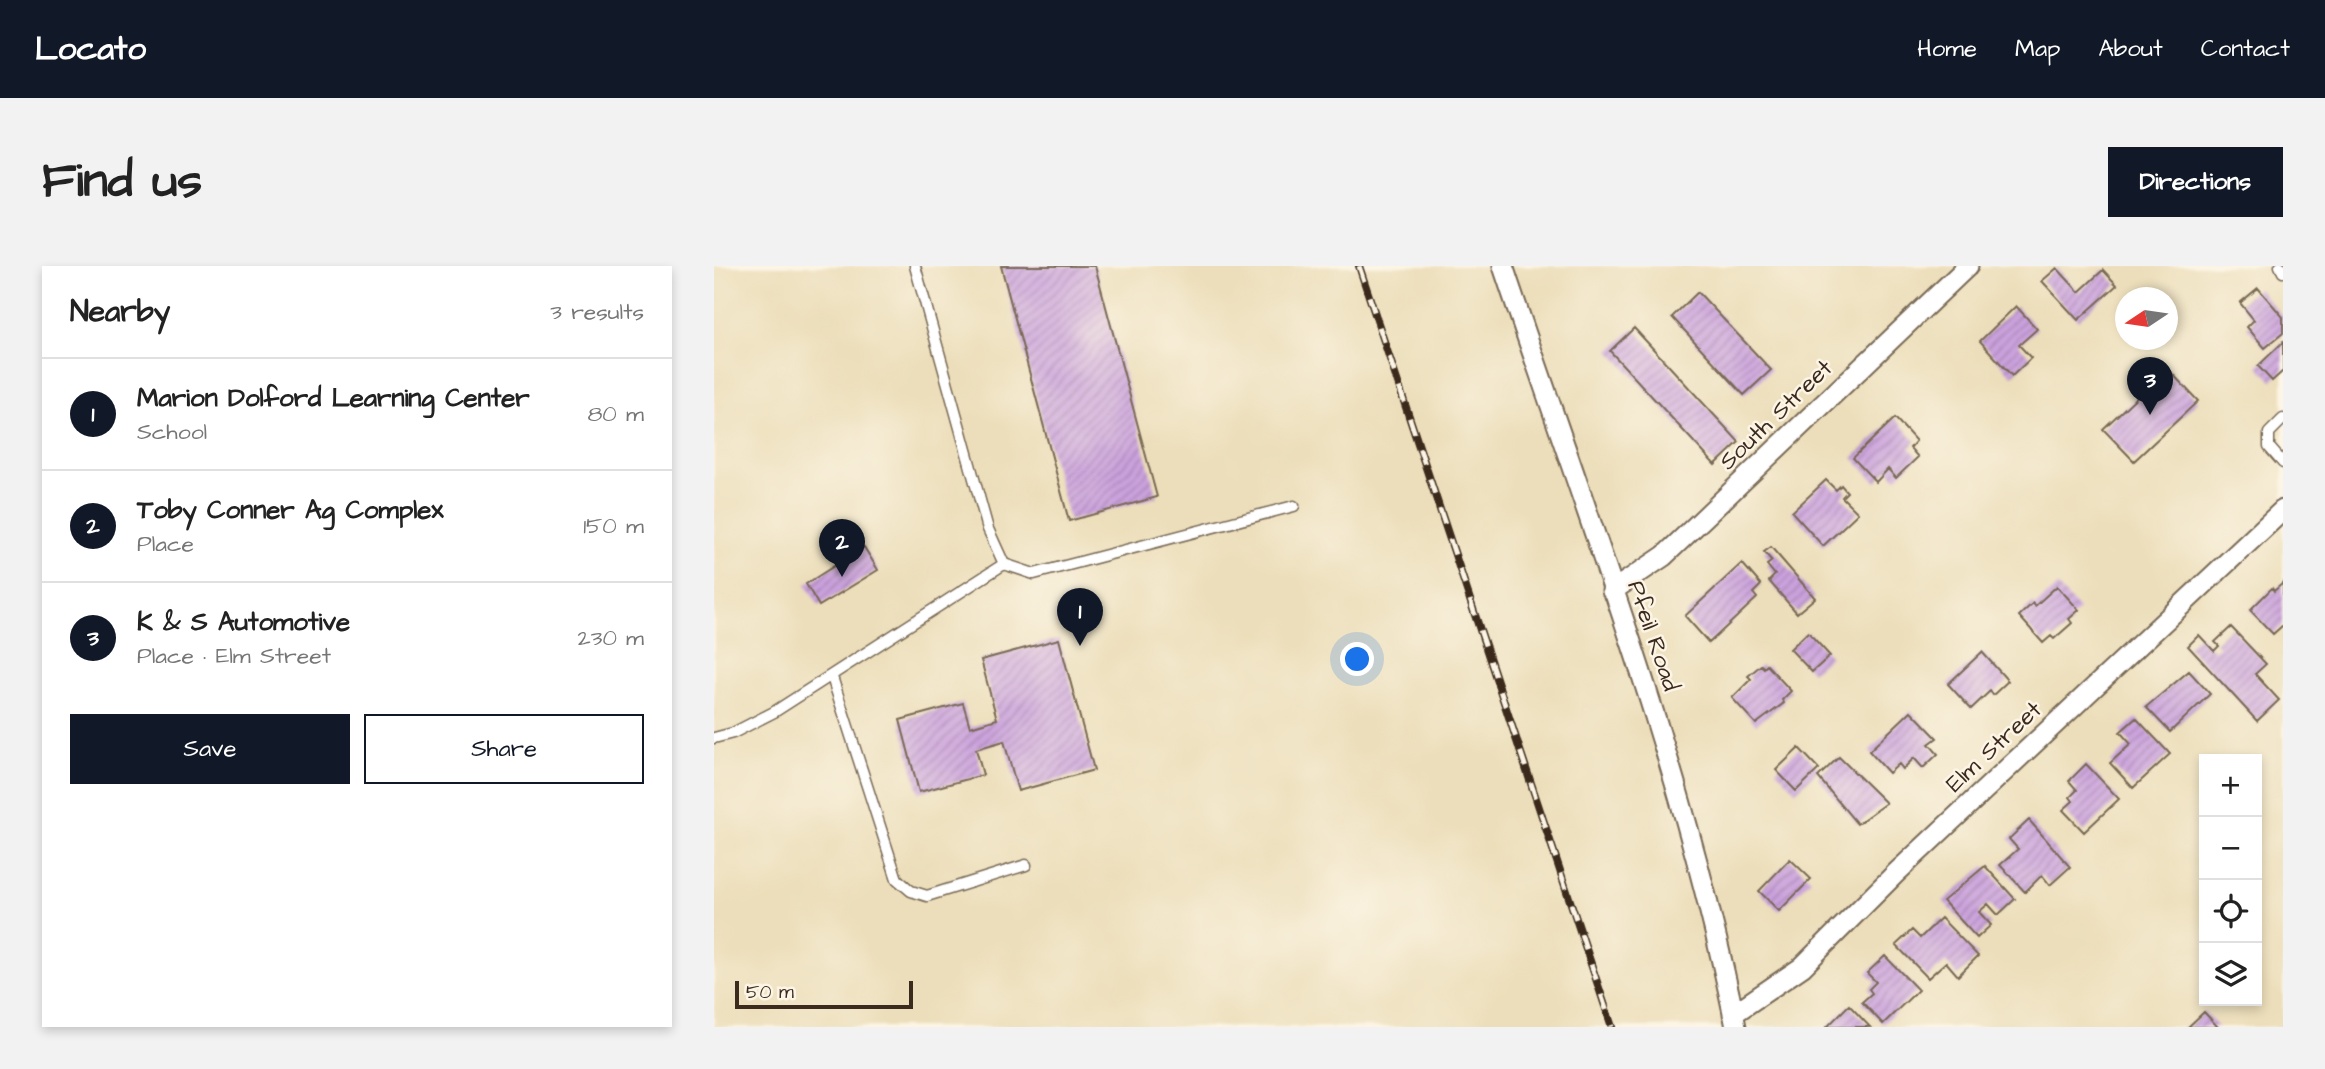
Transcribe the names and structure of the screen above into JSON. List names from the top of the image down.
{
  "streets": {
    "street": ["South Street", "Pfeil Road", "Elm Street"]
  },
  "crossings": [
    ["South Street", "Pfeil Road"],
    ["Pfeil Road", "Elm Street"]
  ],
  "scale_bar": "50 m",
  "north": "left",
  "page": {
    "header": "Locato",
    "nav": [
      "Home",
      "Map",
      "About",
      "Contact"
    ],
    "buttons": [
      "Directions",
      ["Save", "Share"]
    ],
    "title": "Find us",
    "heading": ["Nearby", "3 results"],
    "list": [
      {
        "mark": "1",
        "name": "Marion Dolford Learning Center",
        "note": "School",
        "value": "80 m"
      },
      {
        "mark": "2",
        "name": "Toby Conner Ag Complex",
        "note": "Place",
        "value": "150 m"
      },
      {
        "mark": "3",
        "name": "K & S Automotive",
        "note": "Place · Elm Street",
        "value": "230 m"
      }
    ],
    "pins": ["3", "2", "1"],
    "map_buttons": ["+", "−"],
    "scale": "50 m"
  }
}
